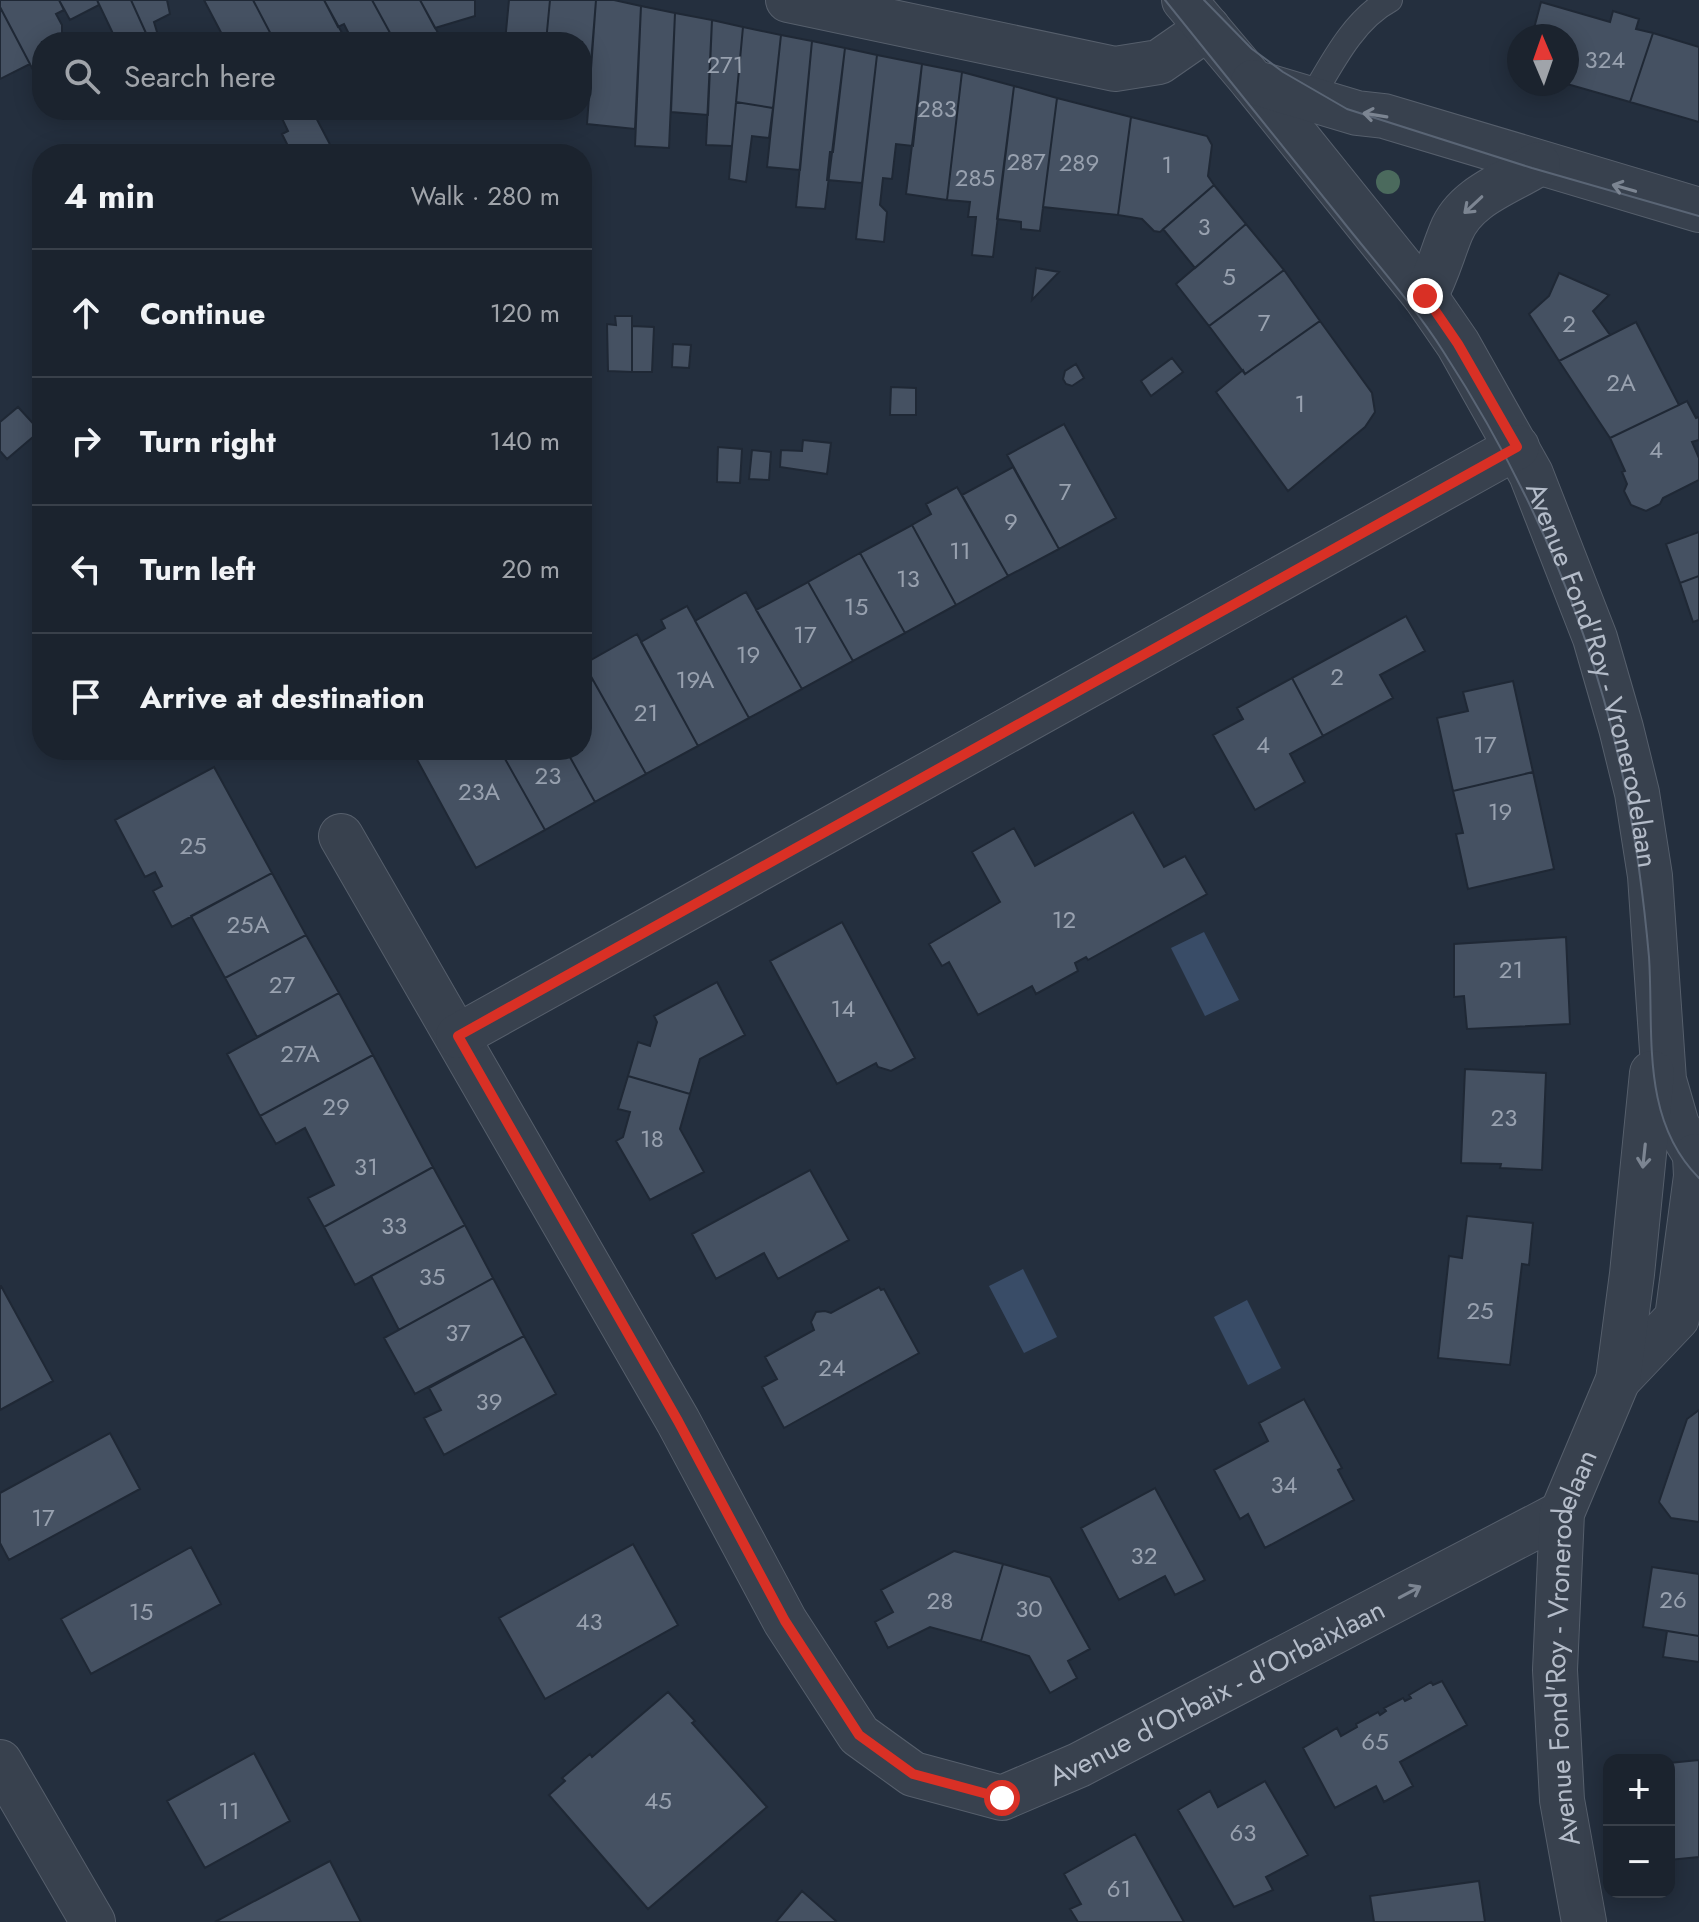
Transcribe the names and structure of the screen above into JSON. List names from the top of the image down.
{
  "streets": {
    "street": ["Avenue Fond'Roy - Vronerodelaan", "Avenue d'Orbaix - d'Orbaixlaan"]
  },
  "crossings": [
    ["Avenue Fond'Roy - Vronerodelaan", "Avenue d'Orbaix - d'Orbaixlaan"]
  ],
  "house_numbers": [
    "324",
    "271",
    "283",
    "287",
    "289",
    "1",
    "285",
    "3",
    "5",
    "7",
    "2",
    "2A",
    "1",
    "4",
    "7",
    "9",
    "11",
    "13",
    "15",
    "17",
    "19",
    "2",
    "19A",
    "21",
    "4",
    "17",
    "23",
    "23A",
    "19",
    "25",
    "12",
    "25A",
    "21",
    "27",
    "14",
    "27A",
    "29",
    "23",
    "18",
    "31",
    "33",
    "35",
    "25",
    "37",
    "24",
    "39",
    "34",
    "17",
    "32",
    "26",
    "28",
    "30",
    "15",
    "43",
    "65",
    "45",
    "11",
    "63",
    "61"
  ],
  "north": "top",
  "page": {
    "search": "Search here",
    "heading": ["4 min", "Walk · 280 m"],
    "list": [
      ["Continue", "120 m"],
      ["Turn right", "140 m"],
      ["Turn left", "20 m"],
      "Arrive at destination"
    ],
    "map_buttons": ["+", "−"]
  }
}
